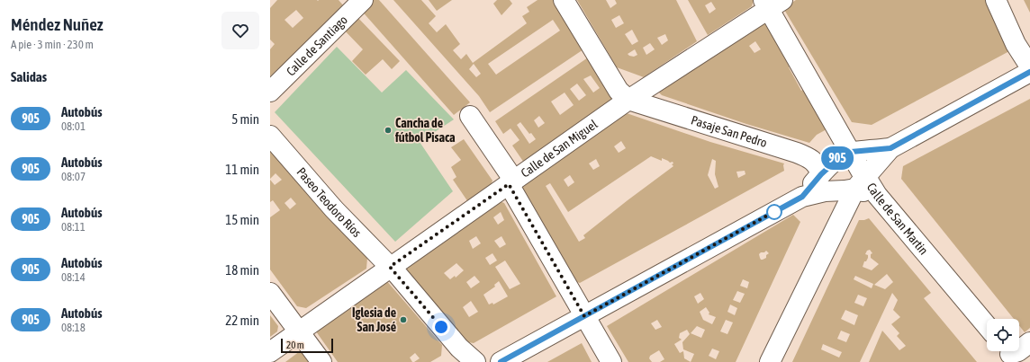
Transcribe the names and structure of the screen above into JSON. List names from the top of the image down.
{
  "streets": {
    "street": [
      "Calle de Santiago",
      "Pasaje San Pedro",
      "Calle de San Miguel",
      "Paseo Teodoro Ríos",
      "Calle de San Martin"
    ]
  },
  "crossings": [
    ["Pasaje San Pedro", "Calle de San Miguel"],
    ["Calle de San Miguel", "Paseo Teodoro Ríos"],
    ["Calle de San Miguel", "Calle de San Martin"]
  ],
  "places": ["Cancha de fútbol Pisaca", "Iglesia de San José"],
  "lines": ["bus line 905"],
  "scale_bar": "20 m",
  "page": {
    "heading": [
      ["Méndez Nuñez", "A pie · 3 min · 230 m"],
      "Salidas"
    ],
    "on_map": "905",
    "list": [
      {
        "mark": "905",
        "name": "Autobús",
        "note": "08:01",
        "value": "5 min"
      },
      {
        "mark": "905",
        "name": "Autobús",
        "note": "08:07",
        "value": "11 min"
      },
      {
        "mark": "905",
        "name": "Autobús",
        "note": "08:11",
        "value": "15 min"
      },
      {
        "mark": "905",
        "name": "Autobús",
        "note": "08:14",
        "value": "18 min"
      },
      {
        "mark": "905",
        "name": "Autobús",
        "note": "08:18",
        "value": "22 min"
      }
    ],
    "scale": "20 m"
  }
}
